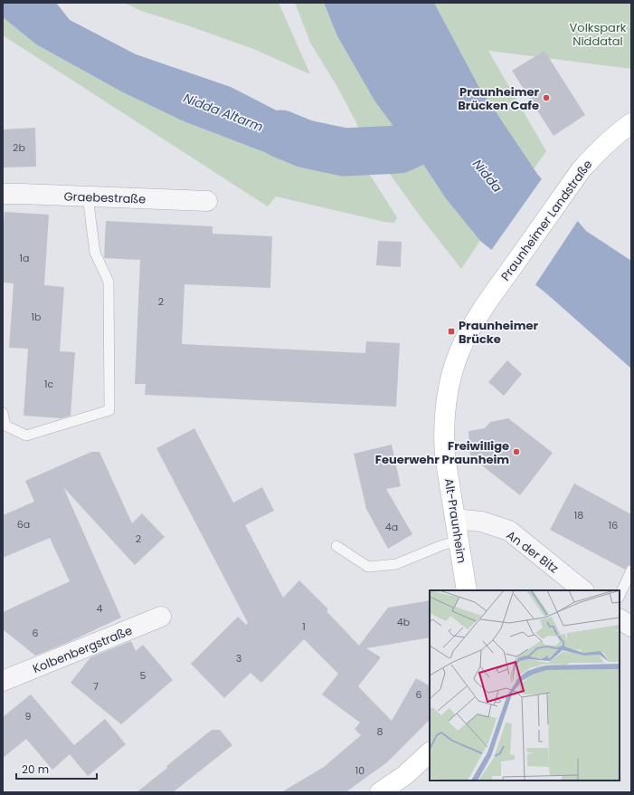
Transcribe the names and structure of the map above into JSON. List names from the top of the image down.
{
  "streets": {
    "main road": ["Praunheimer Landstraße", "Alt-Praunheim"],
    "street": ["Graebestraße", "An der Bitz", "Kolbenbergstraße"]
  },
  "crossings": [
    ["Praunheimer Landstraße", "Alt-Praunheim"],
    ["Alt-Praunheim", "An der Bitz"]
  ],
  "water": ["Nidda Altarm", "Nidda"],
  "parks": ["Volkspark Niddatal"],
  "places": {
    "other": ["Praunheimer Brücken Cafe", "Freiwillige Feuerwehr Praunheim"],
    "transit": ["Praunheimer Brücke"]
  },
  "house_numbers": [
    "2b",
    "1a",
    "2",
    "1b",
    "1c",
    "18",
    "6a",
    "16",
    "4a",
    "2",
    "4",
    "4b",
    "1",
    "6",
    "3",
    "5",
    "7",
    "6",
    "9",
    "8",
    "10"
  ],
  "scale_bar": "20 m"
}
